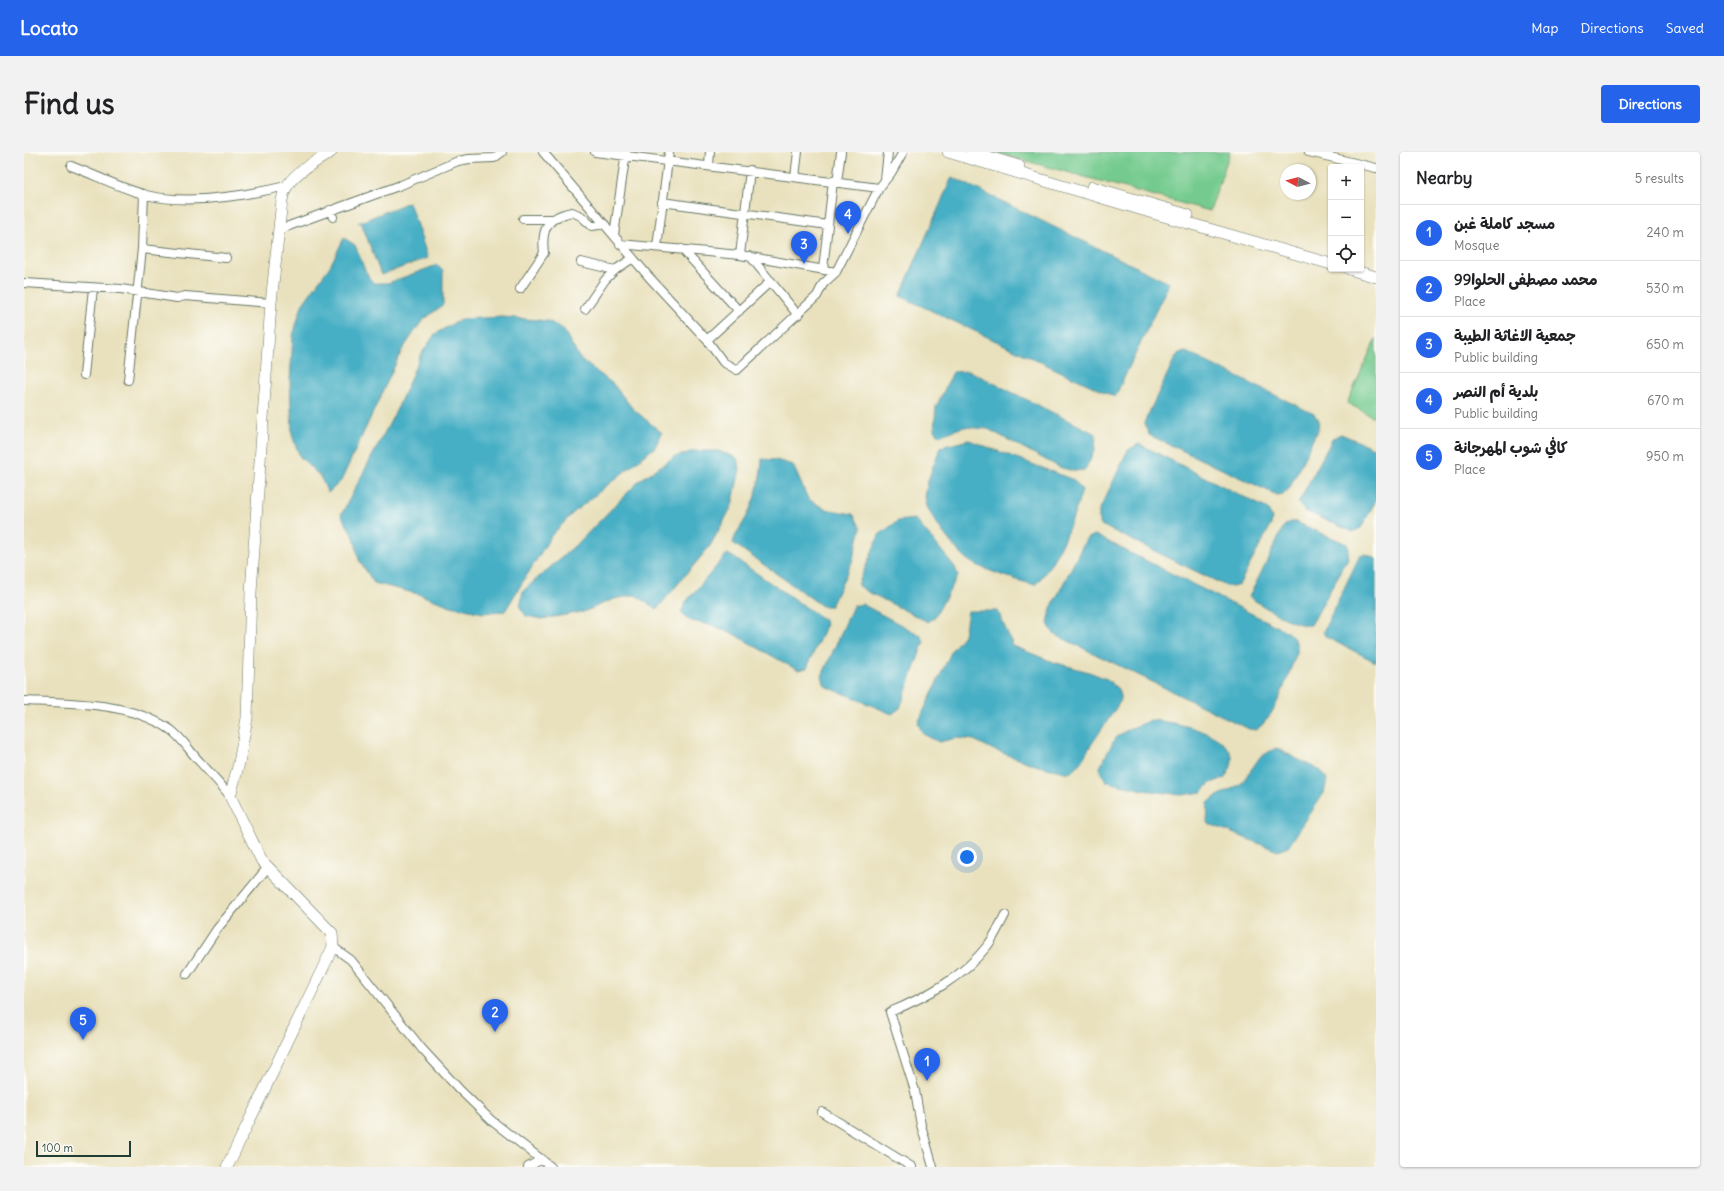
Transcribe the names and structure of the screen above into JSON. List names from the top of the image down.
{
  "scale_bar": "100 m",
  "north": "left",
  "page": {
    "header": "Locato",
    "nav": ["Map", "Directions", "Saved"],
    "buttons": "Directions",
    "title": "Find us",
    "heading": ["Nearby", "5 results"],
    "map_buttons": ["+", "−"],
    "pins": [
      "4",
      "3",
      "2",
      "5",
      "1"
    ],
    "list": [
      {
        "mark": "1",
        "name": "مسجد كاملة غبن",
        "note": "Mosque",
        "value": "240 m"
      },
      {
        "mark": "2",
        "name": "محمد مصطفى الحلوا99",
        "note": "Place",
        "value": "530 m"
      },
      {
        "mark": "3",
        "name": "جمعية الاغاثة الطيبة",
        "note": "Public building",
        "value": "650 m"
      },
      {
        "mark": "4",
        "name": "بلدية أم النصر",
        "note": "Public building",
        "value": "670 m"
      },
      {
        "mark": "5",
        "name": "كافي شوب المهرجانة",
        "note": "Place",
        "value": "950 m"
      }
    ],
    "scale": "100 m"
  }
}
